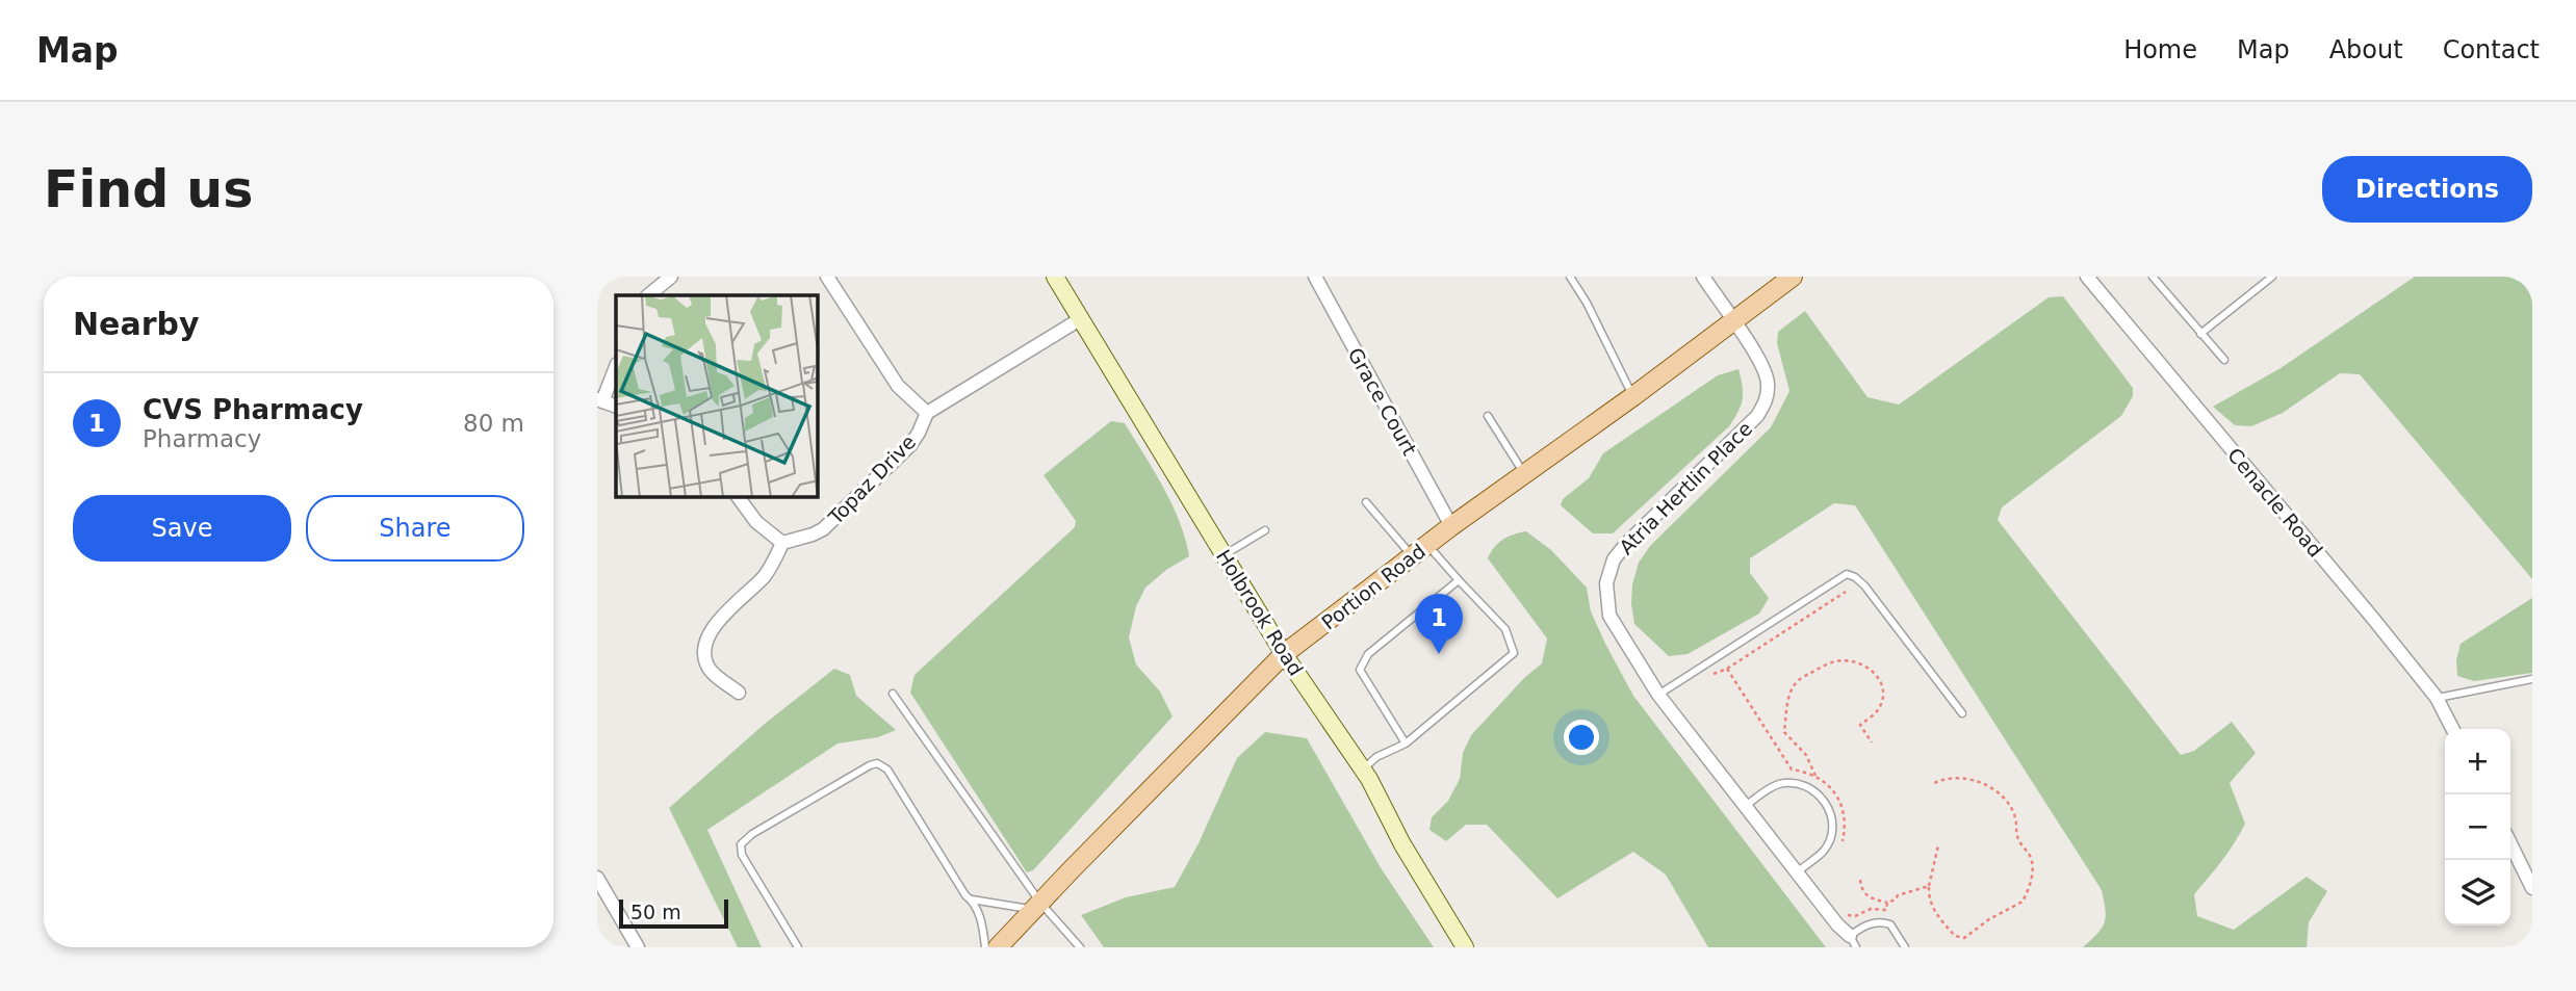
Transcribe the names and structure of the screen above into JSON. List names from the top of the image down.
{
  "streets": {
    "main road": ["Portion Road"],
    "street": [
      "Grace Court",
      "Topaz Drive",
      "Atria Hertlin Place",
      "Cenacle Road",
      "Holbrook Road"
    ]
  },
  "crossings": [
    ["Grace Court", "Portion Road"],
    ["Topaz Drive", "Holbrook Road"],
    ["Atria Hertlin Place", "Portion Road"],
    ["Portion Road", "Holbrook Road"]
  ],
  "scale_bar": "50 m",
  "page": {
    "header": "Map",
    "nav": [
      "Home",
      "Map",
      "About",
      "Contact"
    ],
    "buttons": [
      "Directions",
      ["Save", "Share"]
    ],
    "title": "Find us",
    "heading": "Nearby",
    "list": [
      {
        "mark": "1",
        "name": "CVS Pharmacy",
        "note": "Pharmacy",
        "value": "80 m"
      }
    ],
    "pins": "1",
    "map_buttons": ["+", "−"],
    "scale": "50 m"
  }
}
